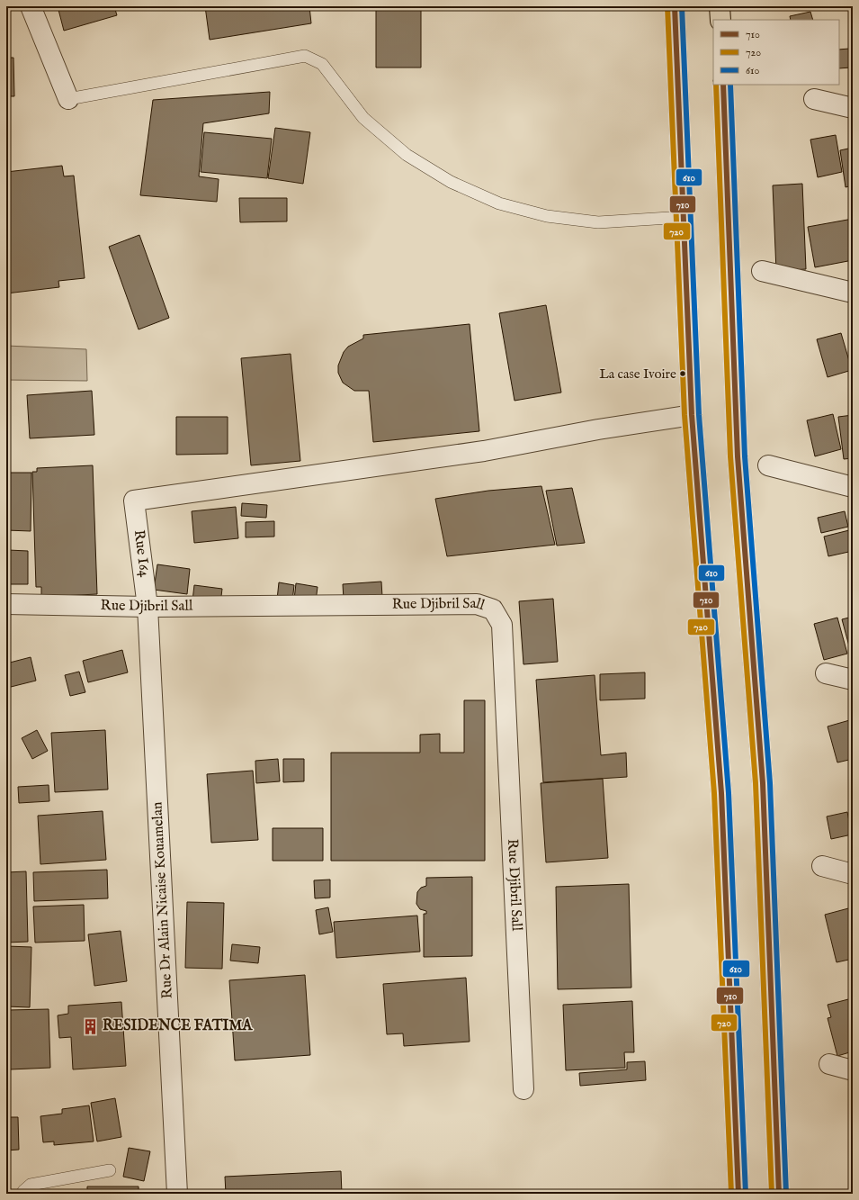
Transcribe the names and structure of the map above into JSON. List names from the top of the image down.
{
  "streets": {
    "street": ["Rue I64", "Rue Djibril Sall", "Rue Dr Alain Nicaise Kouamelan"]
  },
  "crossings": [
    ["Rue I64", "Rue Djibril Sall"],
    ["Rue I64", "Rue Dr Alain Nicaise Kouamelan"],
    ["Rue Djibril Sall", "Rue Dr Alain Nicaise Kouamelan"]
  ],
  "places": {
    "other": ["La case Ivoire"],
    "building": ["RESIDENCE FATIMA"]
  },
  "lines": ["transit line 710", "transit line 720", "transit line 610"],
  "legend": ["710", "720", "610"]
}
